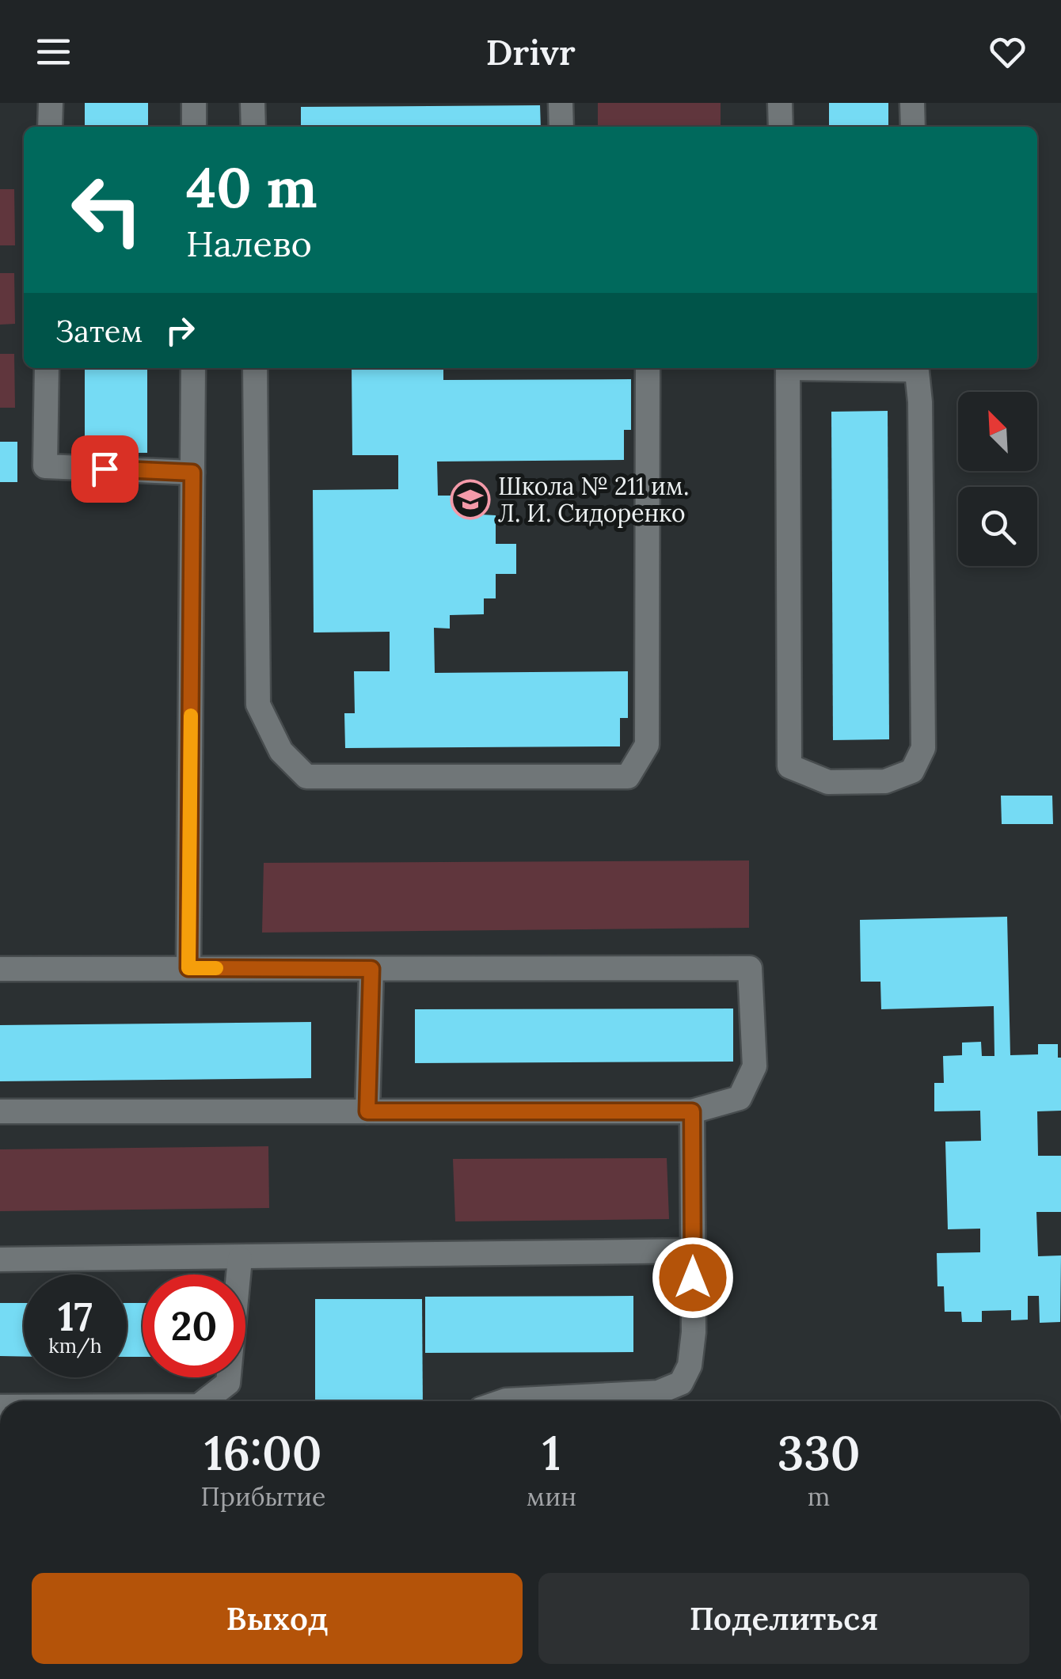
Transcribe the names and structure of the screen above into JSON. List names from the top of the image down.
{
  "places": {
    "school or university": ["Школа № 211 им. Л. И. Сидоренко"]
  },
  "north": "top left",
  "page": {
    "header": "Drivr",
    "turn": ["40 m", "Налево"],
    "then": "Затем",
    "speed": "17 km/h",
    "limit": "20",
    "eta": [
      "16:00",
      "Прибытие",
      "1",
      "мин",
      "330",
      "m"
    ],
    "buttons": ["Выход", "Поделиться"]
  }
}
